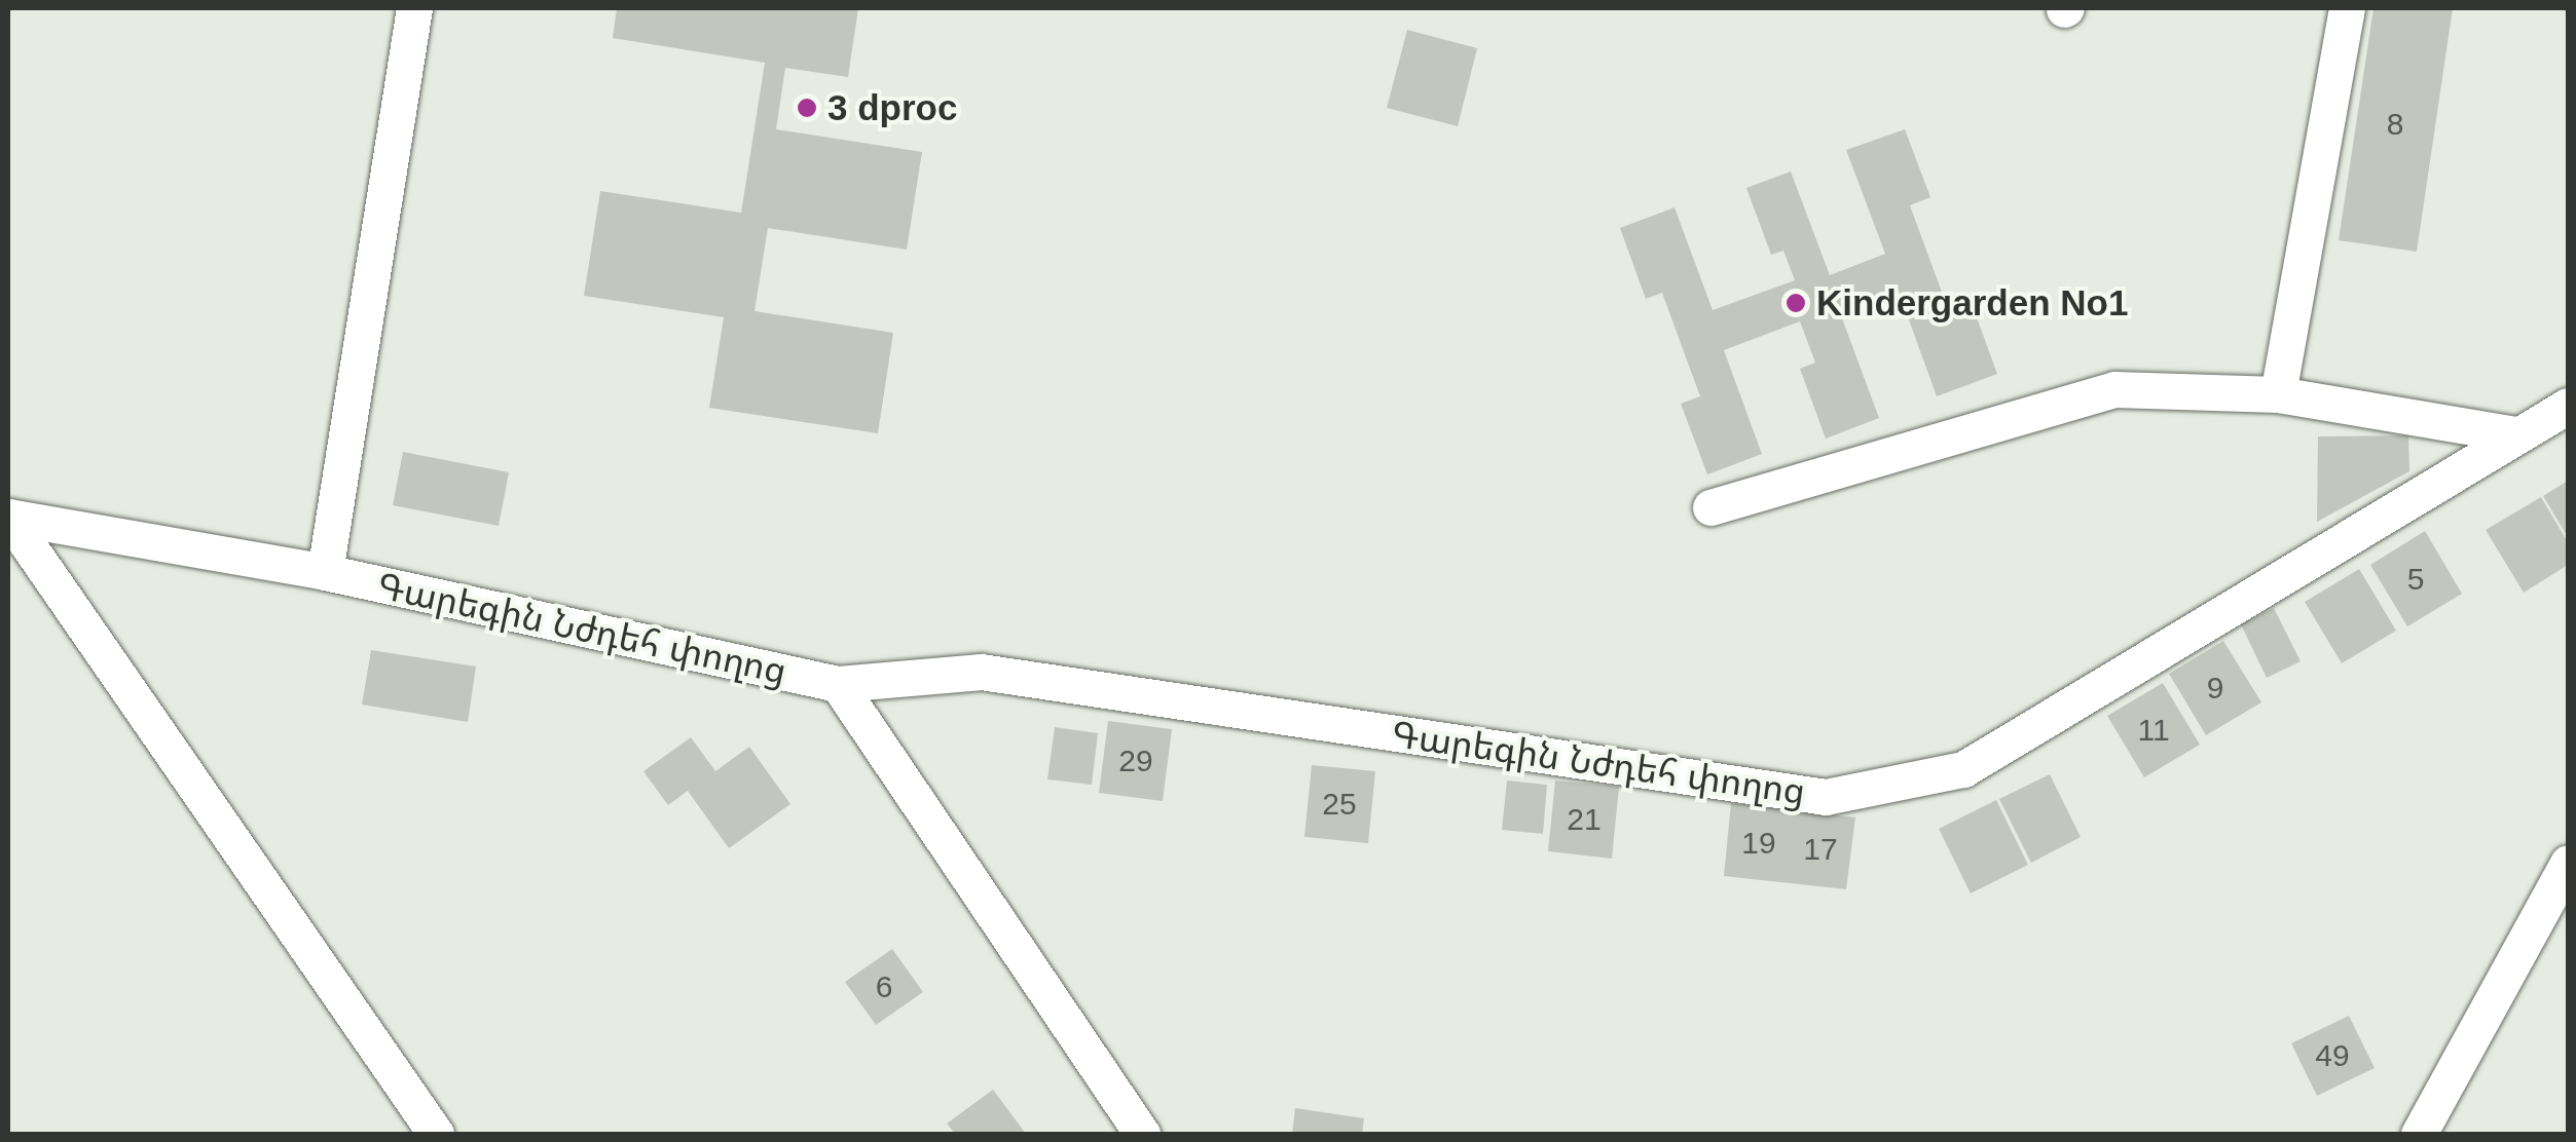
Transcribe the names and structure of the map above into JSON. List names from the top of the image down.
{
  "streets": {
    "street": ["Գարեգին Նժդեհ փողոց"]
  },
  "places": ["3 dproc", "Kindergarden No1"],
  "house_numbers": [
    "8",
    "5",
    "9",
    "11",
    "29",
    "25",
    "21",
    "19",
    "17",
    "6",
    "49"
  ]
}
